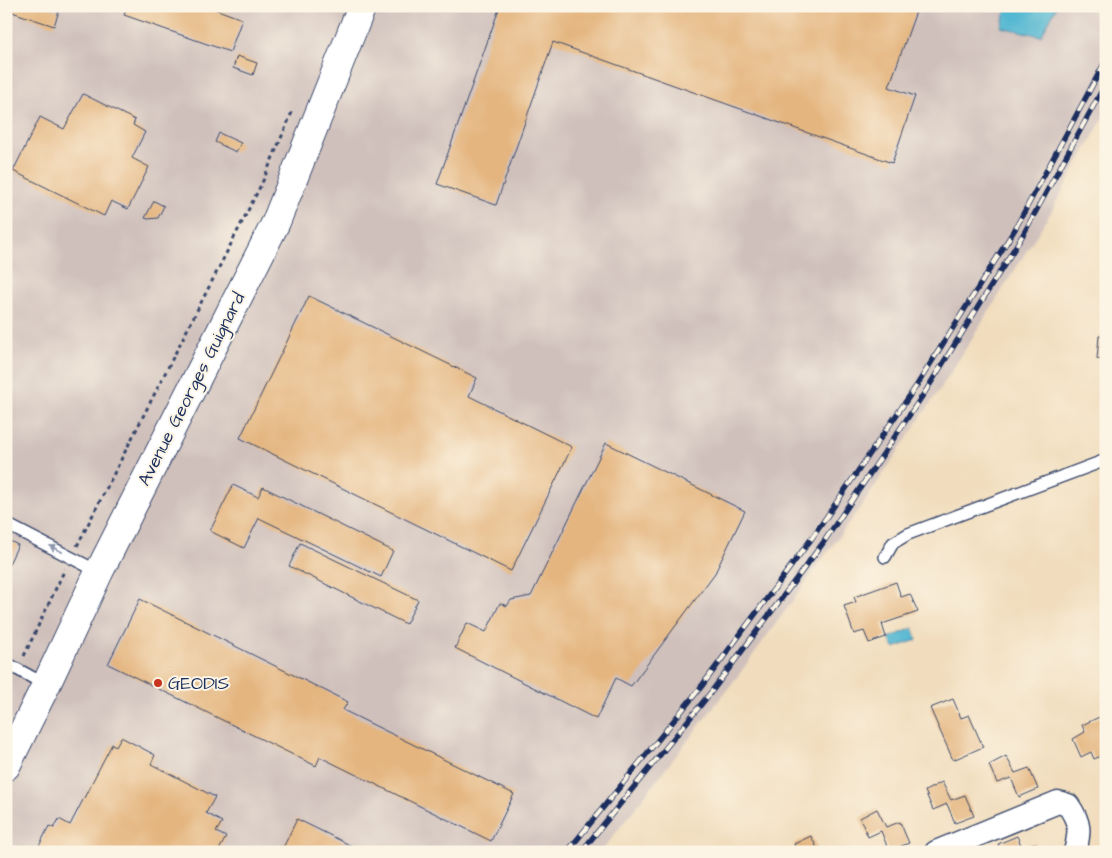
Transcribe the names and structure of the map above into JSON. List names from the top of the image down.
{
  "streets": {
    "street": ["Avenue Georges Guignard"]
  },
  "places": ["GEODIS"]
}
